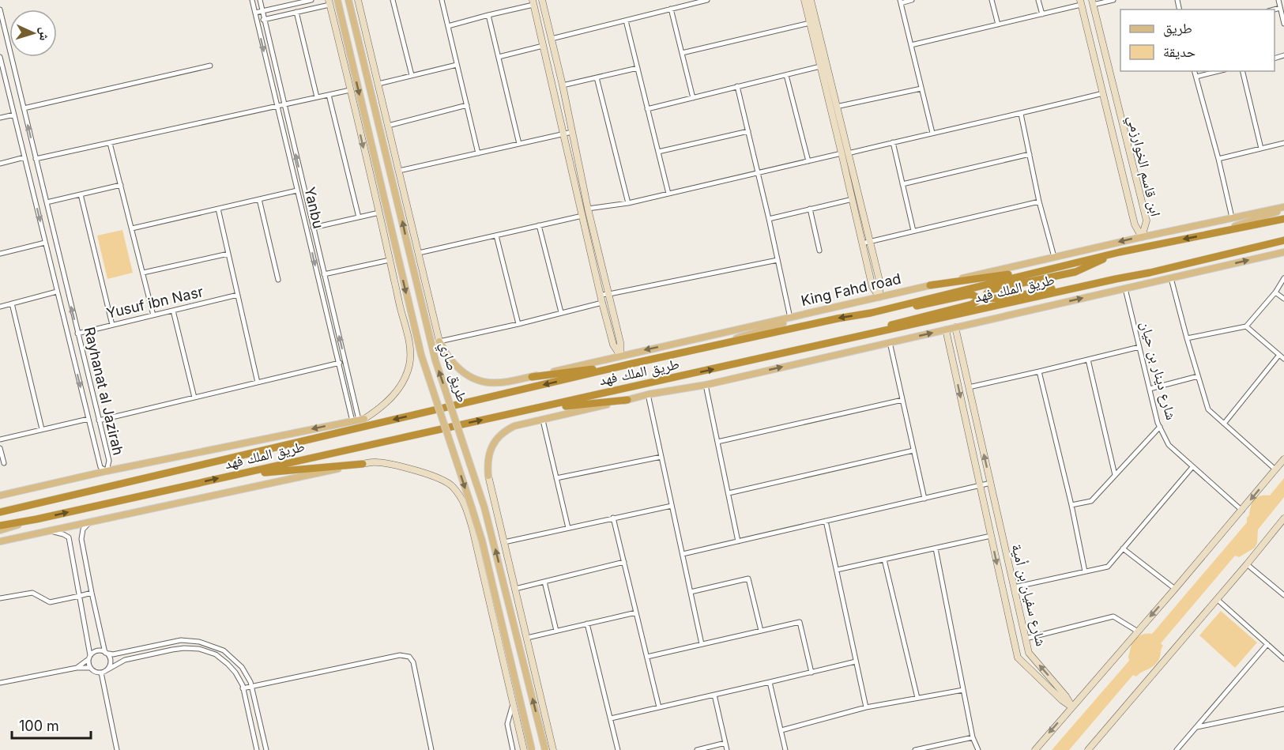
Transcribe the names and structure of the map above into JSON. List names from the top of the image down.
{
  "streets": {
    "highway": ["طريق الملك فهد"],
    "main road": ["King Fahd road", "طريق صاري"],
    "street": [
      "ابن قاسم الخوارزمي",
      "Yanbu",
      "Yusuf ibn Nasr",
      "شارع دينار بن حيان",
      "Rayhanat al Jazirah",
      "شارع سفيان بن أمية"
    ]
  },
  "crossings": [
    ["ابن قاسم الخوارزمي", "King Fahd road"],
    ["طريق الملك فهد", "King Fahd road"],
    ["طريق الملك فهد", "شارع دينار بن حيان"],
    ["طريق الملك فهد", "شارع سفيان بن أمية"],
    ["Yusuf ibn Nasr", "Rayhanat al Jazirah"]
  ],
  "legend": ["طريق", "حديقة"],
  "scale_bar": "100 m",
  "north": "right"
}
